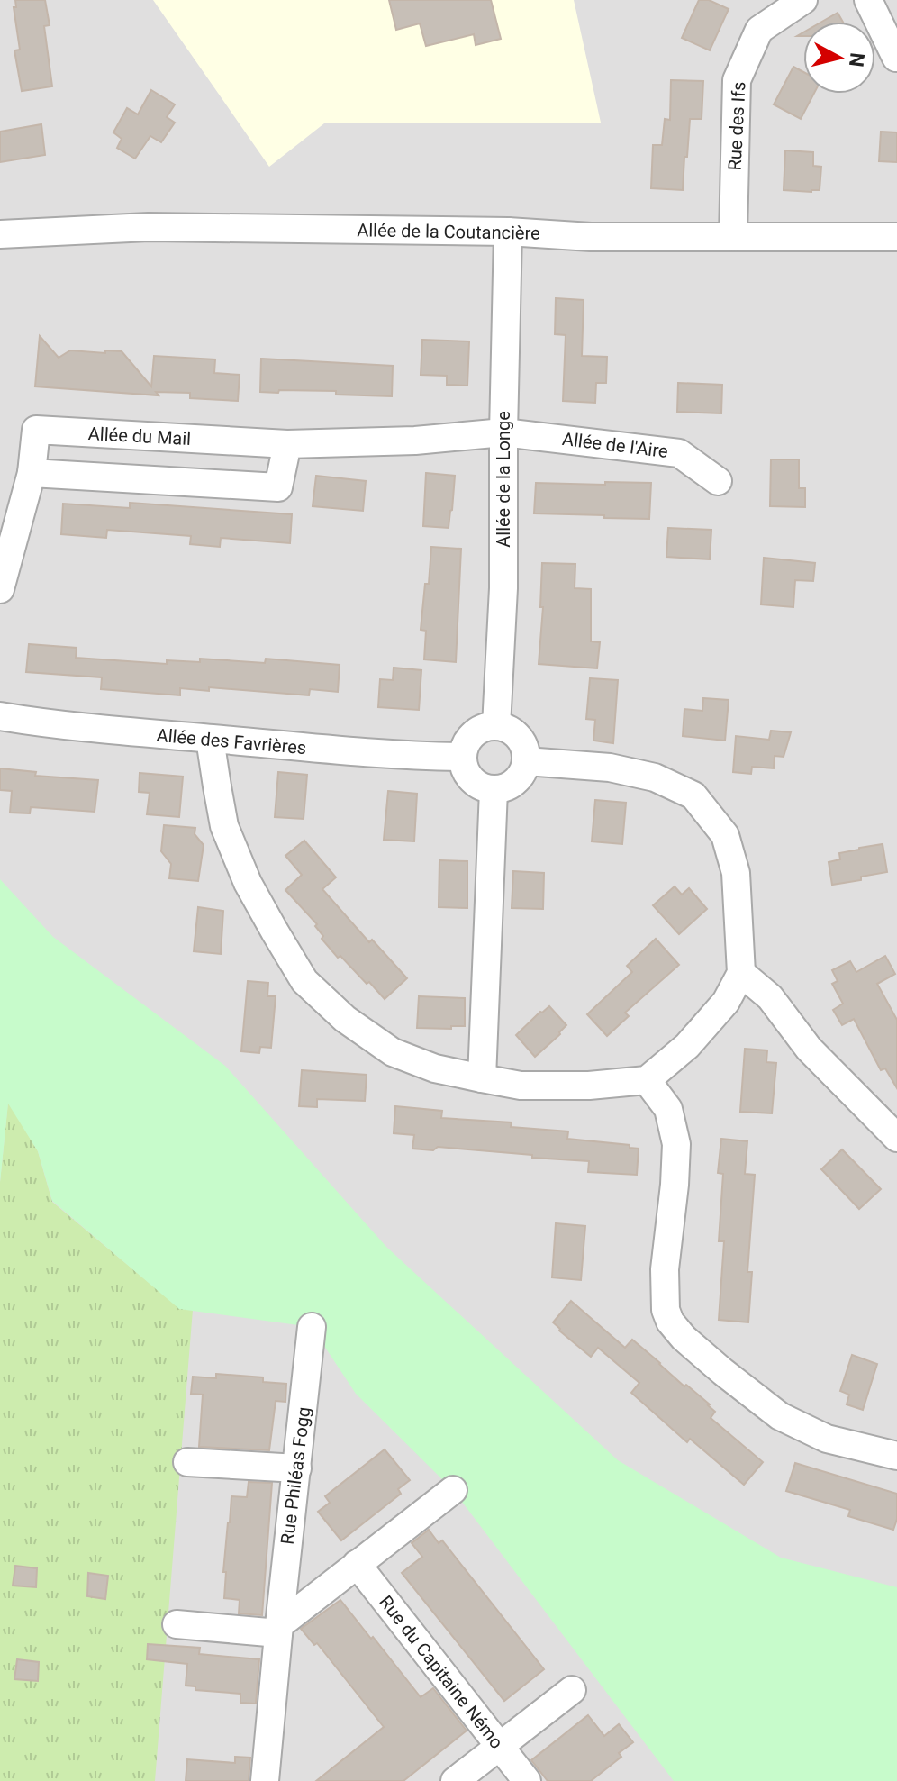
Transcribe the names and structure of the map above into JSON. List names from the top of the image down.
{
  "streets": {
    "street": [
      "Rue des Ifs",
      "Allée de la Coutancière",
      "Allée du Mail",
      "Allée de l'Aire",
      "Allée de la Longe",
      "Allée des Favrières",
      "Rue Philéas Fogg",
      "Rue du Capitaine Némo"
    ]
  },
  "crossings": [
    ["Rue des Ifs", "Allée de la Coutancière"],
    ["Allée de la Coutancière", "Allée de la Longe"],
    ["Allée du Mail", "Allée de l'Aire"],
    ["Allée du Mail", "Allée de la Longe"],
    ["Allée de l'Aire", "Allée de la Longe"],
    ["Allée de la Longe", "Allée des Favrières"]
  ],
  "north": "right"
}
